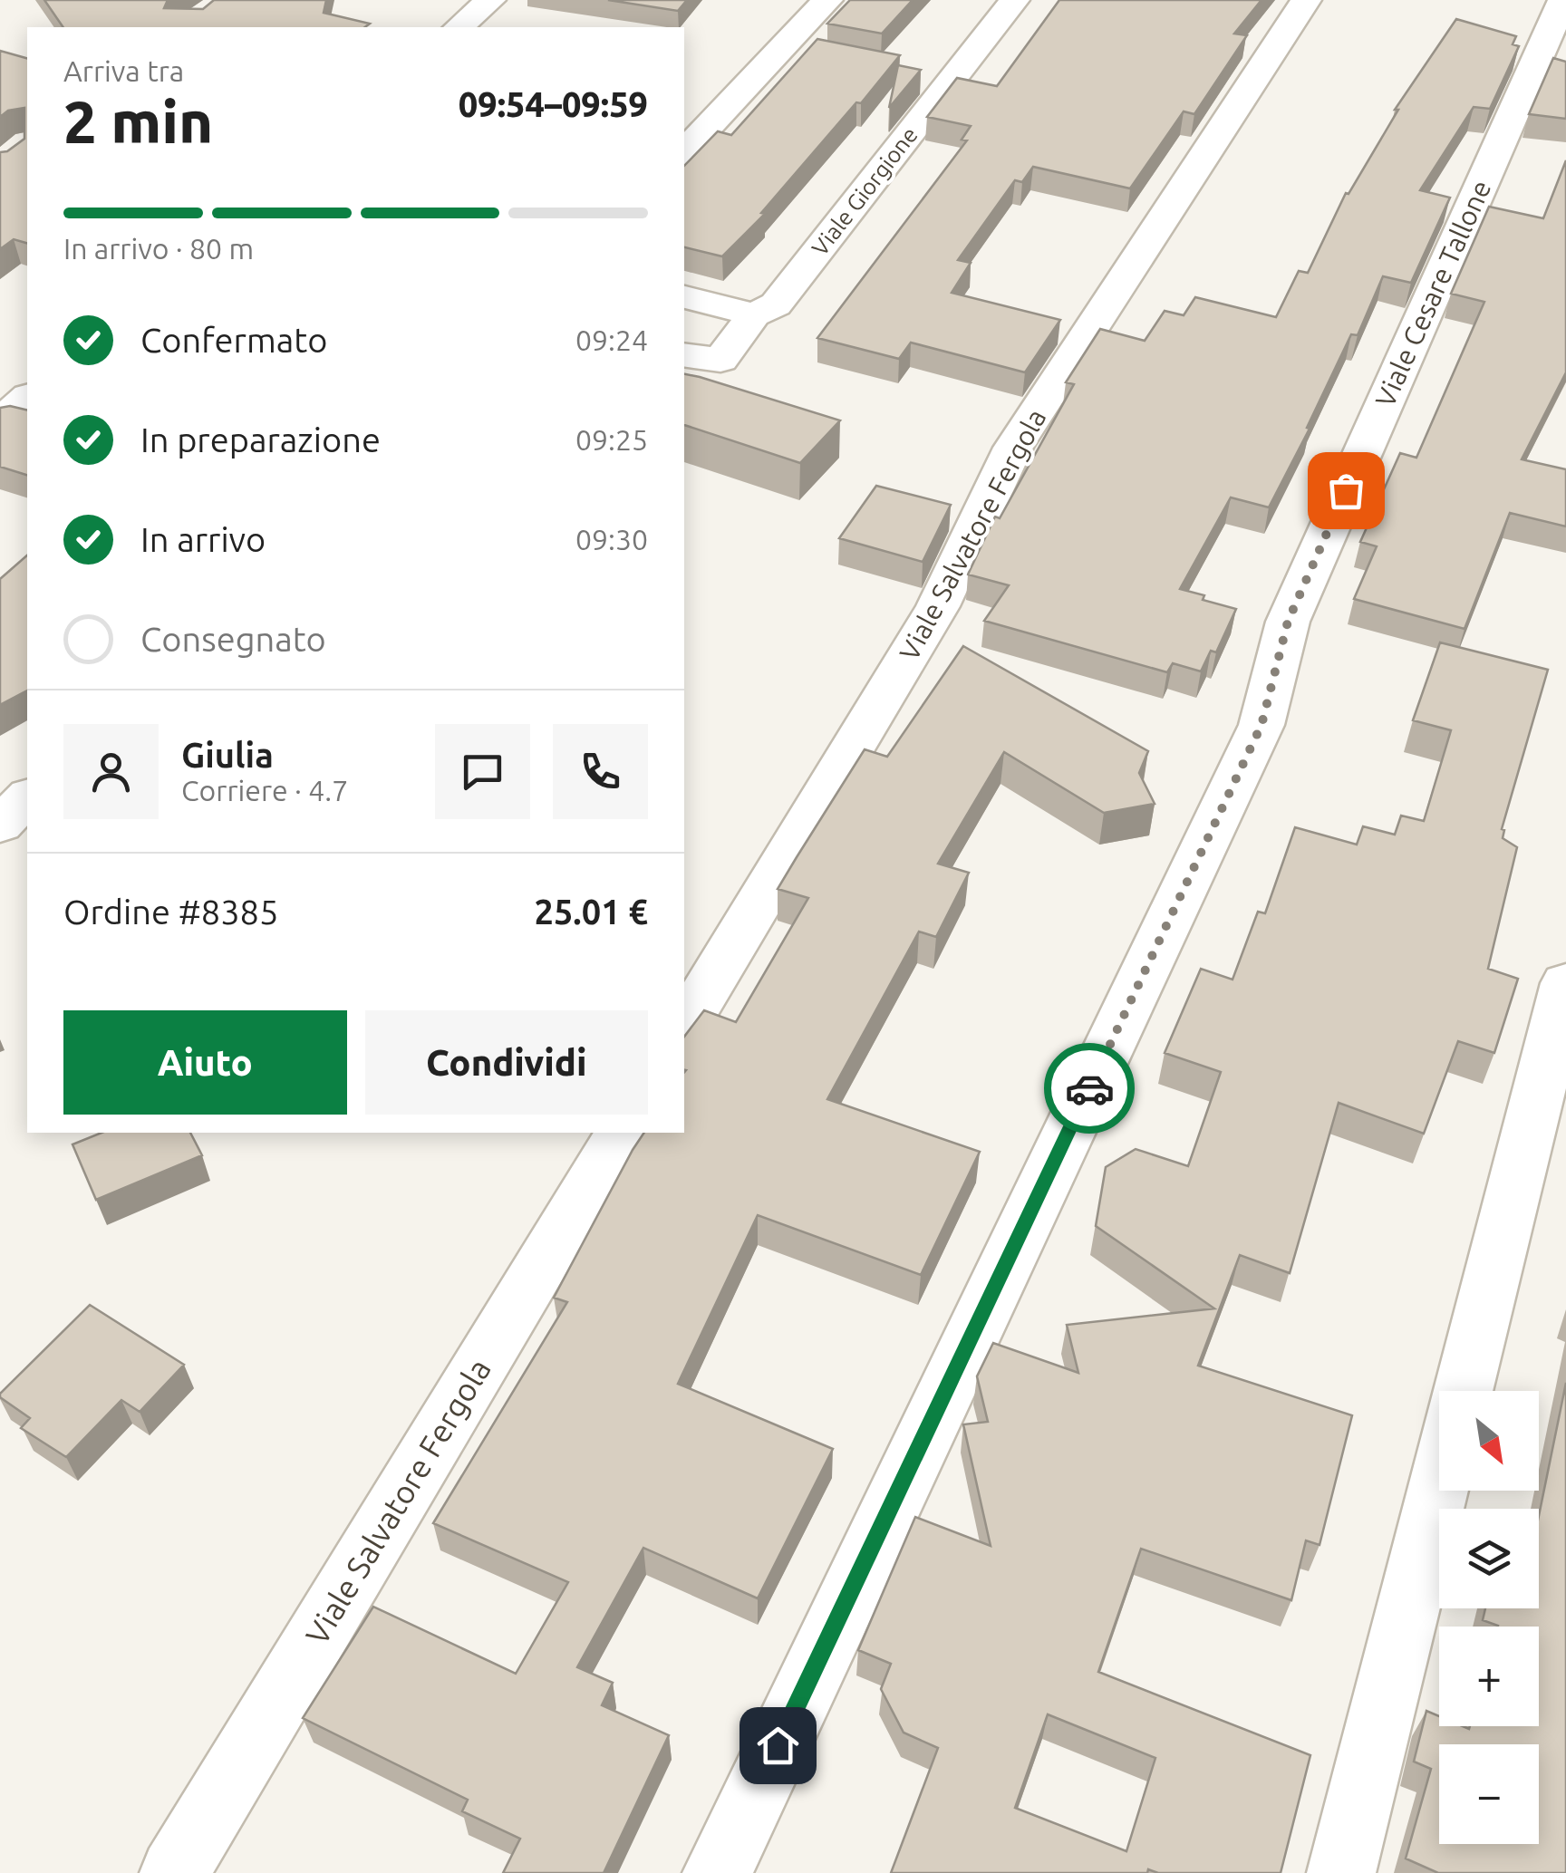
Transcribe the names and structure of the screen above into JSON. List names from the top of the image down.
{
  "streets": {
    "street": ["Viale Giorgione", "Viale Cesare Tallone", "Viale Salvatore Fergola"]
  },
  "north": "bottom right",
  "page": {
    "heading": ["2 min", "Arriva tra", "09:54–09:59"],
    "panel": [
      "Giulia",
      "Corriere · 4.7",
      "Ordine #8385",
      "25.01 €"
    ],
    "bar": "In arrivo · 80 m",
    "list": [
      ["Confermato", "09:24"],
      ["In preparazione", "09:25"],
      ["In arrivo", "09:30"],
      "Consegnato"
    ],
    "buttons": ["Aiuto", "Condividi"],
    "map_buttons": ["+", "−"]
  }
}
